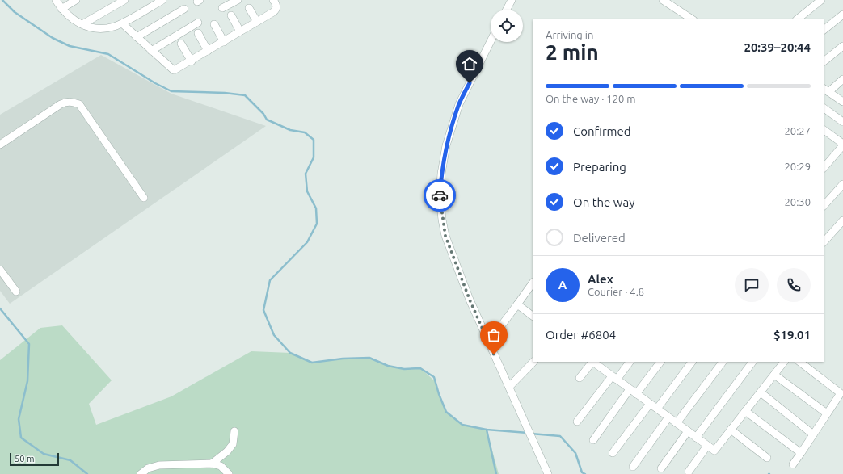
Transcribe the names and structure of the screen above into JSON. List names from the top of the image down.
{
  "scale_bar": "50 m",
  "page": {
    "heading": ["2 min", "Arriving in", "20:39–20:44"],
    "panel": [
      "Alex",
      "Courier · 4.8",
      "Order #6804",
      "$19.01"
    ],
    "bar": "On the way · 120 m",
    "list": [
      ["Confirmed", "20:27"],
      ["Preparing", "20:29"],
      ["On the way", "20:30"],
      "Delivered"
    ],
    "round": "A",
    "scale": "50 m"
  }
}
